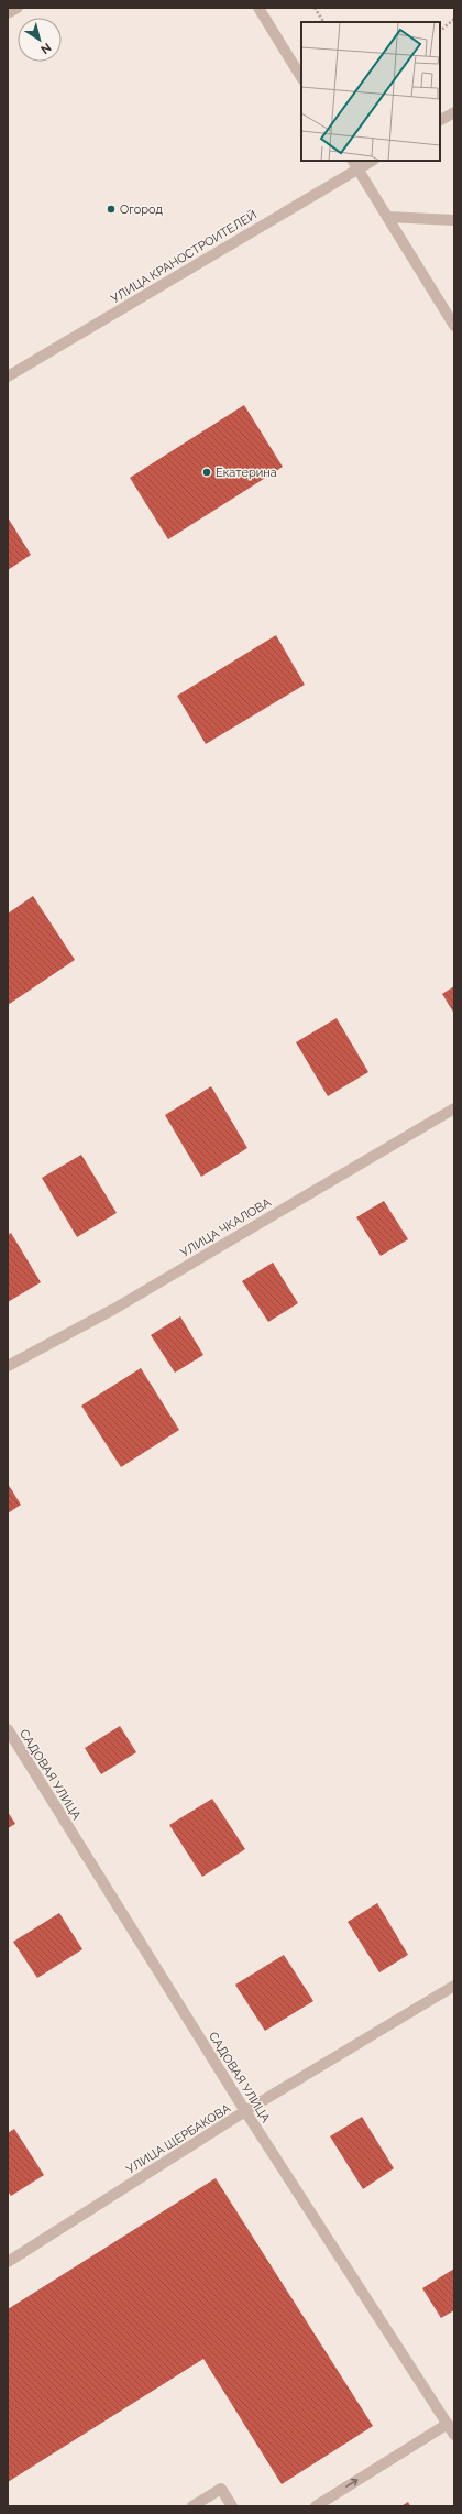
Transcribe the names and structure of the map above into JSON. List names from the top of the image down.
{
  "streets": {
    "street": [
      "УЛИЦА КРАНОСТРОИТЕЛЕЙ",
      "УЛИЦА ЧКАЛОВА",
      "САДОВАЯ УЛИЦА",
      "УЛИЦА ЩЕРБАКОВА"
    ]
  },
  "crossings": [
    ["САДОВАЯ УЛИЦА", "УЛИЦА ЩЕРБАКОВА"]
  ],
  "places": ["Огород", "Екатерина"],
  "north": "bottom right"
}
